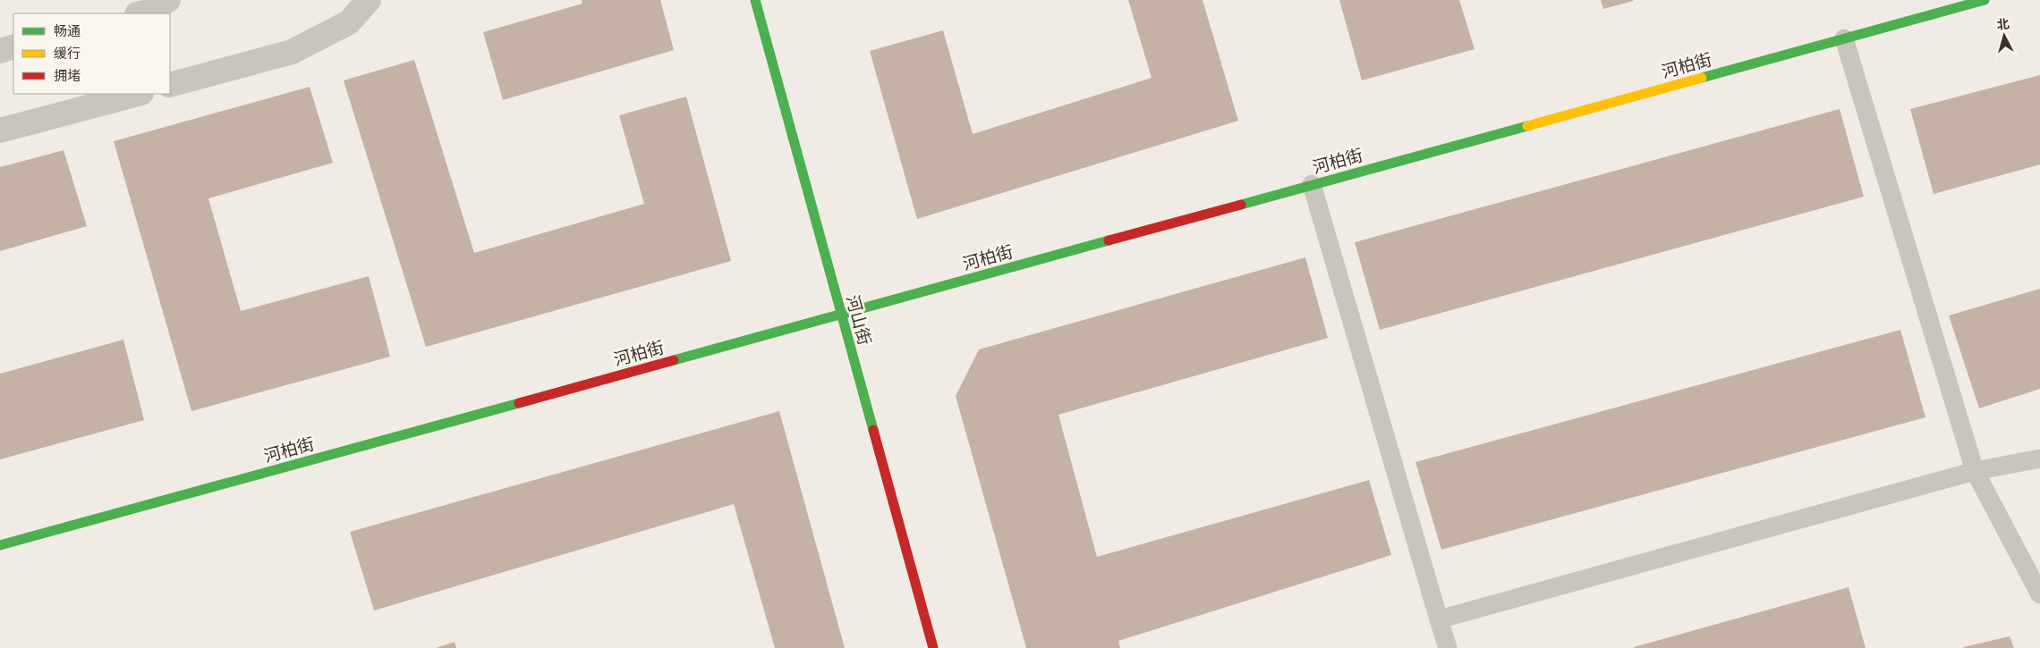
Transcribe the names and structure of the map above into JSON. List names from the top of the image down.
{
  "streets": {
    "street": ["河柏街", "河山街"]
  },
  "crossings": [
    ["河柏街", "河山街"]
  ],
  "legend": ["畅通", "缓行", "拥堵"],
  "north": "top"
}
